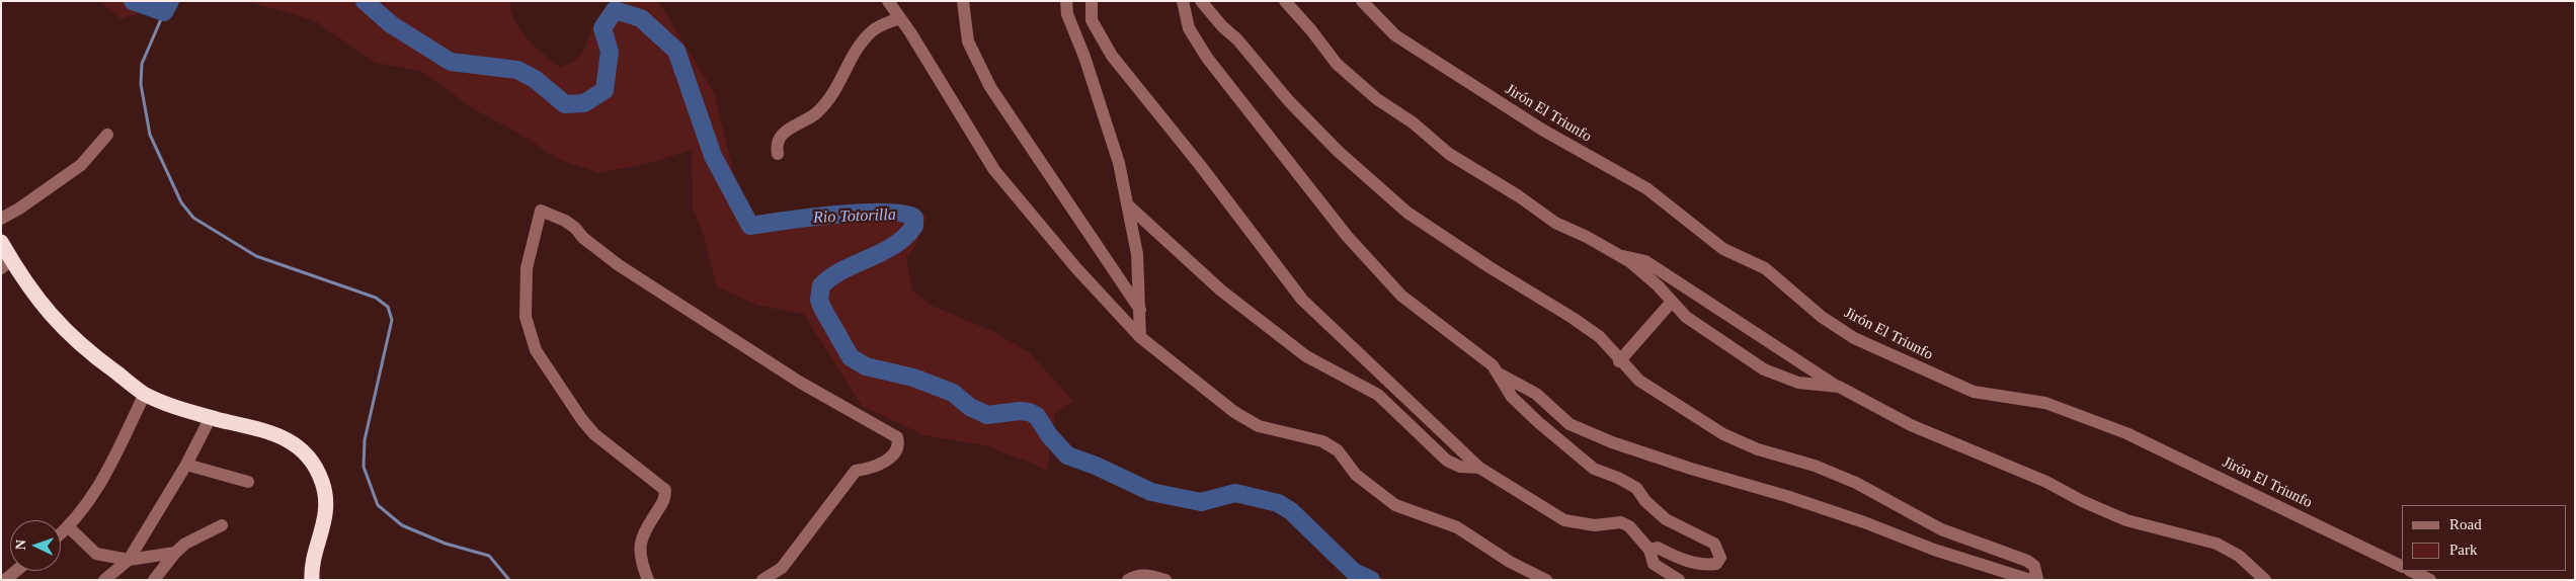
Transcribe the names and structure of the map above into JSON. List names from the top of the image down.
{
  "streets": {
    "street": ["Jirón El Triunfo"]
  },
  "water": ["Rio Totorilla"],
  "legend": ["Road", "Park"],
  "north": "left"
}
